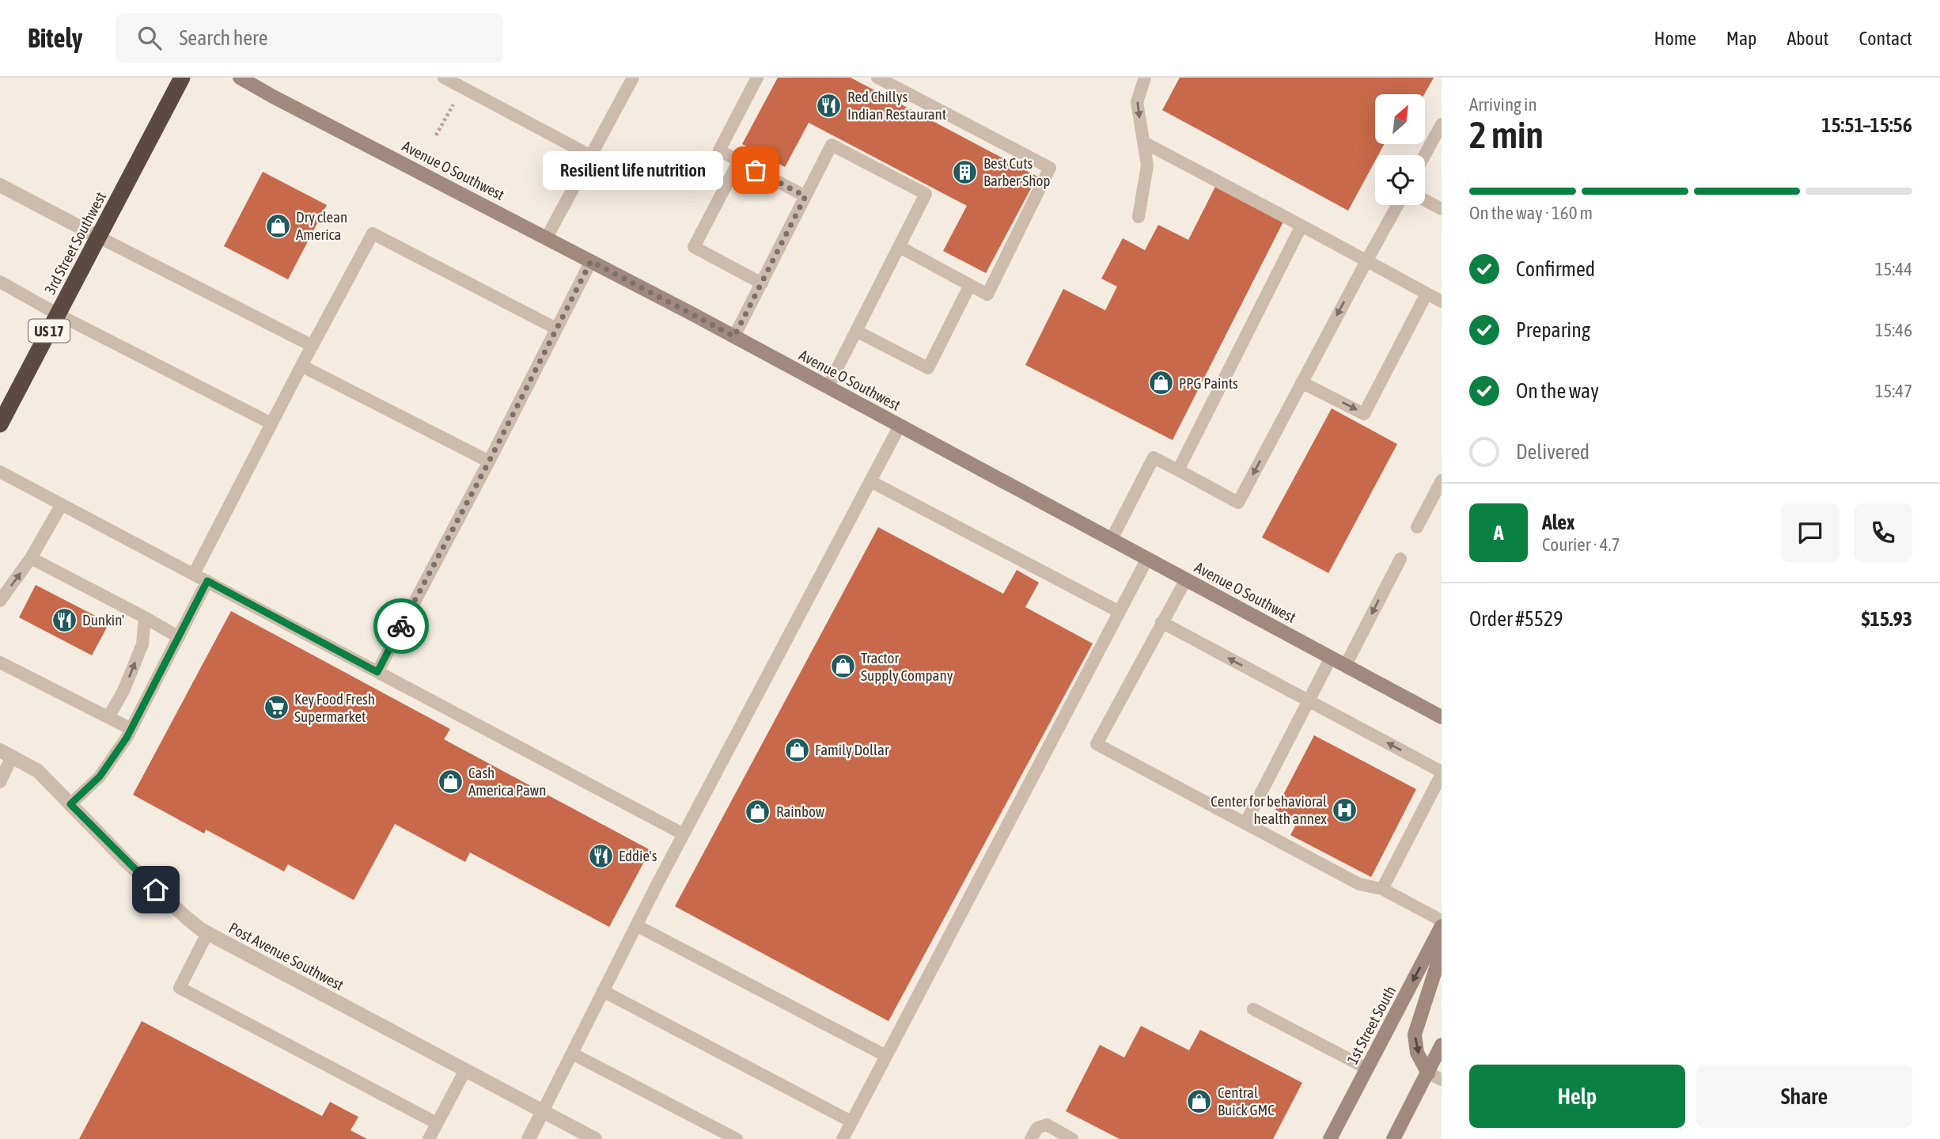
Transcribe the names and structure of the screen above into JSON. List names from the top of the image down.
{
  "streets": {
    "highway": ["3rd Street Southwest", "US 17"],
    "street": ["Avenue O Southwest", "Post Avenue Southwest", "1st Street South"]
  },
  "places": {
    "restaurant": ["Red Chillys Indian Restaurant", "Dunkin'", "Eddie's"],
    "other": ["Resilient life nutrition"],
    "building": ["Best Cuts Barber Shop"],
    "shop": [
      "Dry clean America",
      "PPG Paints",
      "Tractor Supply Company",
      "Family Dollar",
      "Cash America Pawn",
      "Rainbow",
      "Central Buick GMC"
    ],
    "supermarket": ["Key Food Fresh Supermarket"],
    "hospital": ["Center for behavioral health annex"]
  },
  "north": "top right",
  "page": {
    "header": "Bitely",
    "search": "Search here",
    "nav": [
      "Home",
      "Map",
      "About",
      "Contact"
    ],
    "heading": ["2 min", "Arriving in", "15:51–15:56"],
    "panel": [
      "Alex",
      "Courier · 4.7",
      "Order #5529",
      "$15.93"
    ],
    "bubble": "Resilient life nutrition",
    "bar": "On the way · 160 m",
    "list": [
      ["Confirmed", "15:44"],
      ["Preparing", "15:46"],
      ["On the way", "15:47"],
      "Delivered"
    ],
    "round": "A",
    "buttons": ["Help", "Share"]
  }
}
